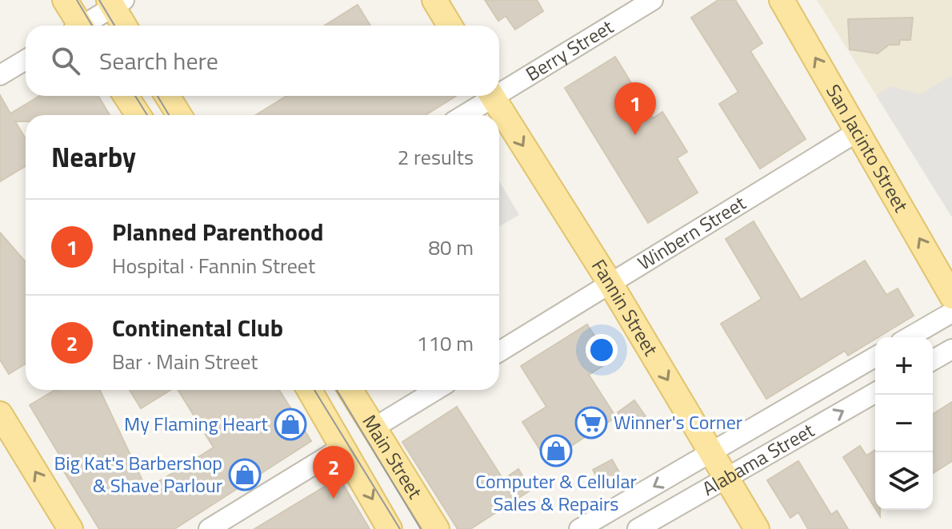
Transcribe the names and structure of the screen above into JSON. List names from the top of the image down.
{
  "streets": {
    "main road": ["San Jacinto Street", "Fannin Street", "Main Street"],
    "street": ["Berry Street", "Winbern Street", "Alabama Street"]
  },
  "crossings": [
    ["San Jacinto Street", "Winbern Street"],
    ["Winbern Street", "Fannin Street"],
    ["Fannin Street", "Alabama Street"]
  ],
  "one_way": ["San Jacinto Street", "Fannin Street"],
  "places": {
    "supermarket": ["Winner's Corner"],
    "shop": ["My Flaming Heart", "Computer & Cellular Sales & Repairs", "Big Kat's Barbershop & Shave Parlour"]
  },
  "page": {
    "search": "Search here",
    "pins": ["1", "2"],
    "heading": ["Nearby", "2 results"],
    "list": [
      {
        "mark": "1",
        "name": "Planned Parenthood",
        "note": "Hospital · Fannin Street",
        "value": "80 m"
      },
      {
        "mark": "2",
        "name": "Continental Club",
        "note": "Bar · Main Street",
        "value": "110 m"
      }
    ],
    "map_buttons": ["+", "−"]
  }
}
